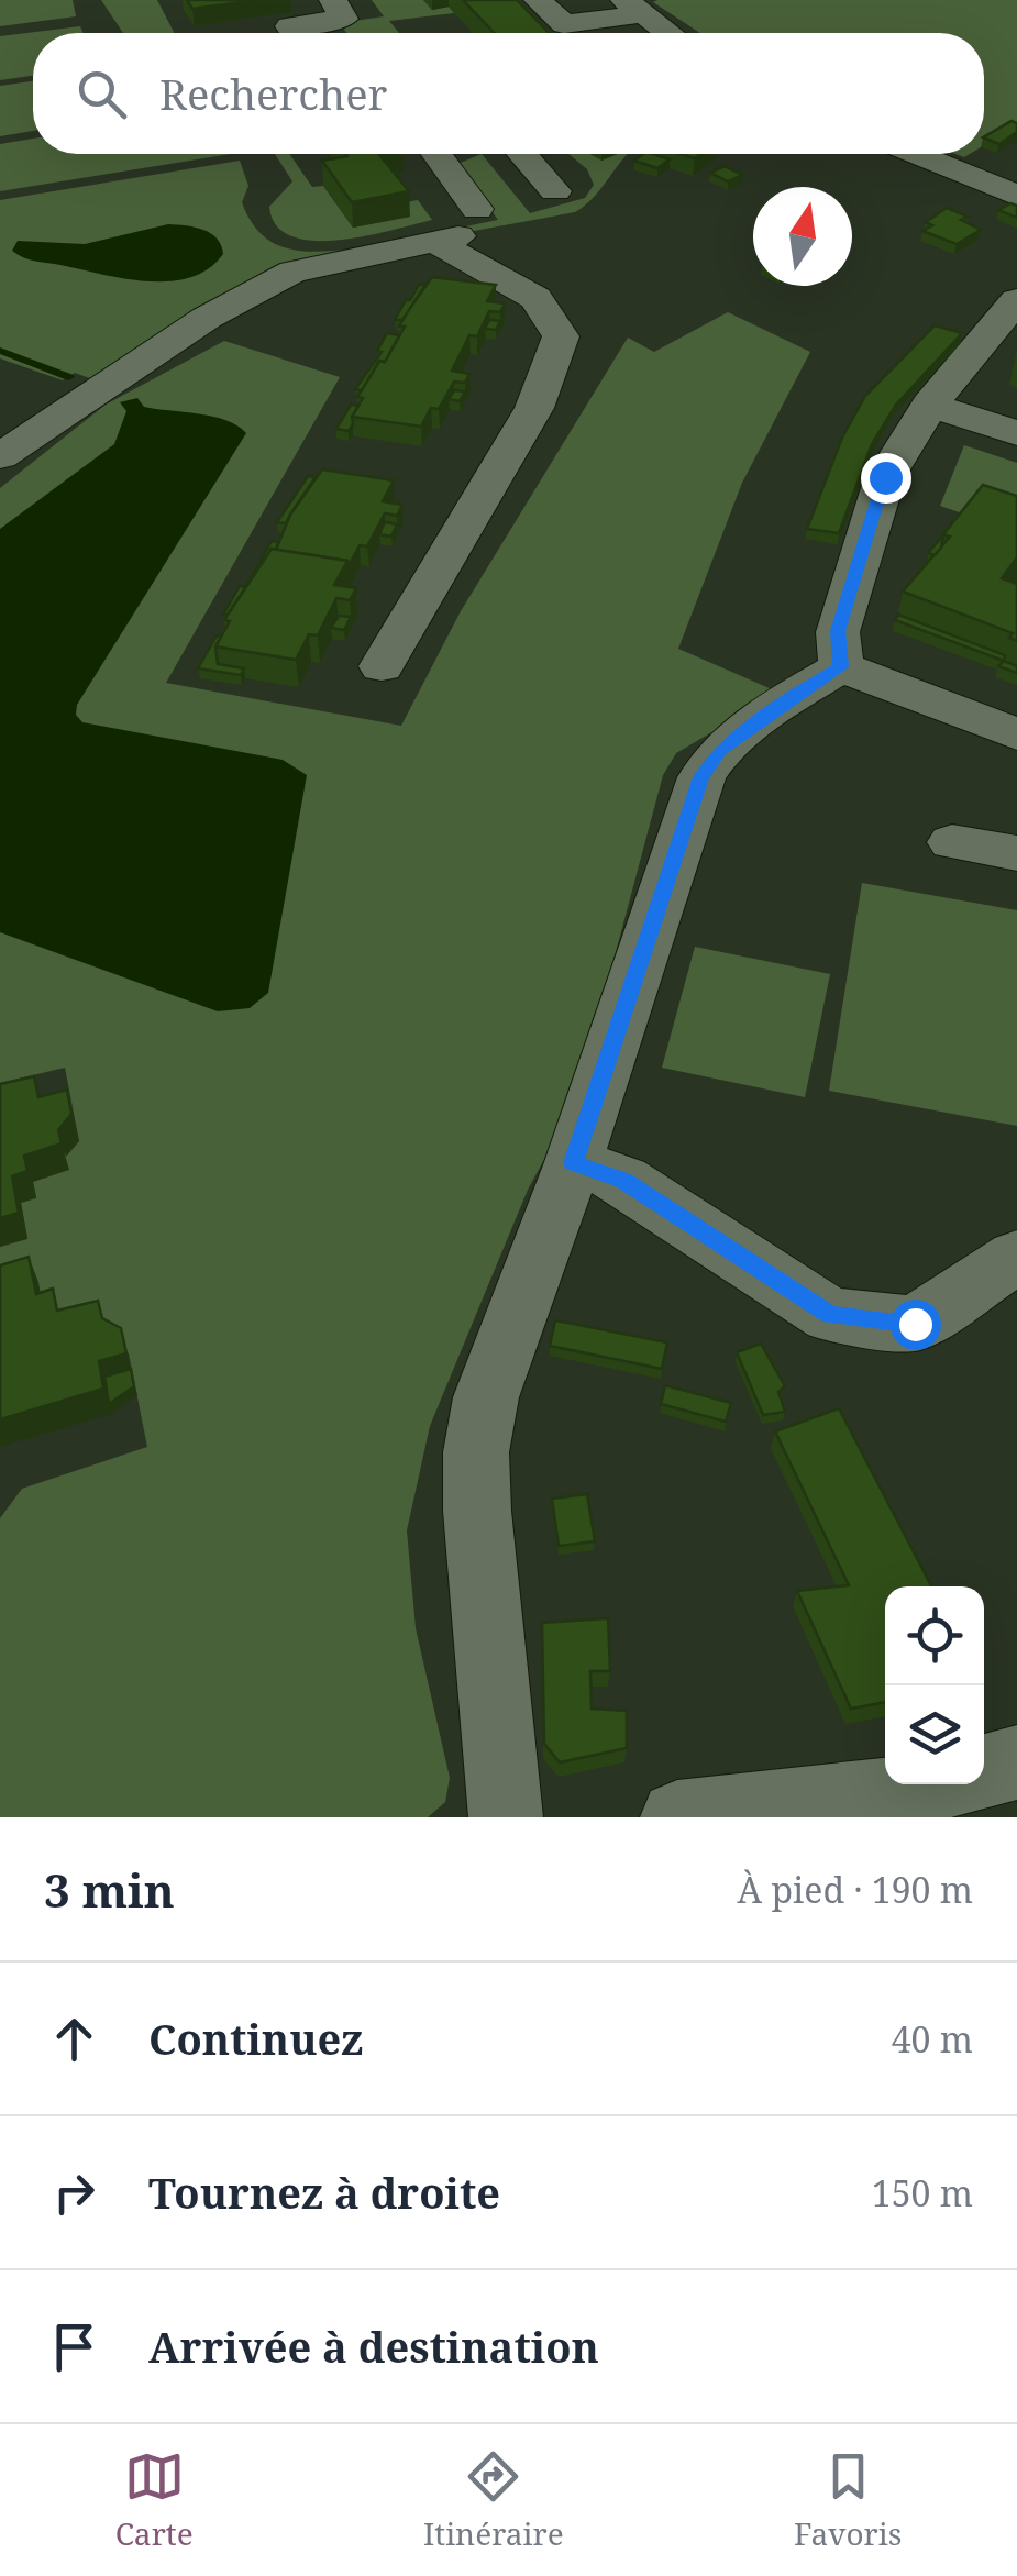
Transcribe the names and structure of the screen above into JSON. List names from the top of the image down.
{
  "north": "top",
  "page": {
    "search": "Rechercher",
    "heading": ["3 min", "À pied · 190 m"],
    "list": [
      ["Continuez", "40 m"],
      ["Tournez à droite", "150 m"],
      "Arrivée à destination"
    ],
    "nav": ["Carte", "Itinéraire", "Favoris"]
  }
}
